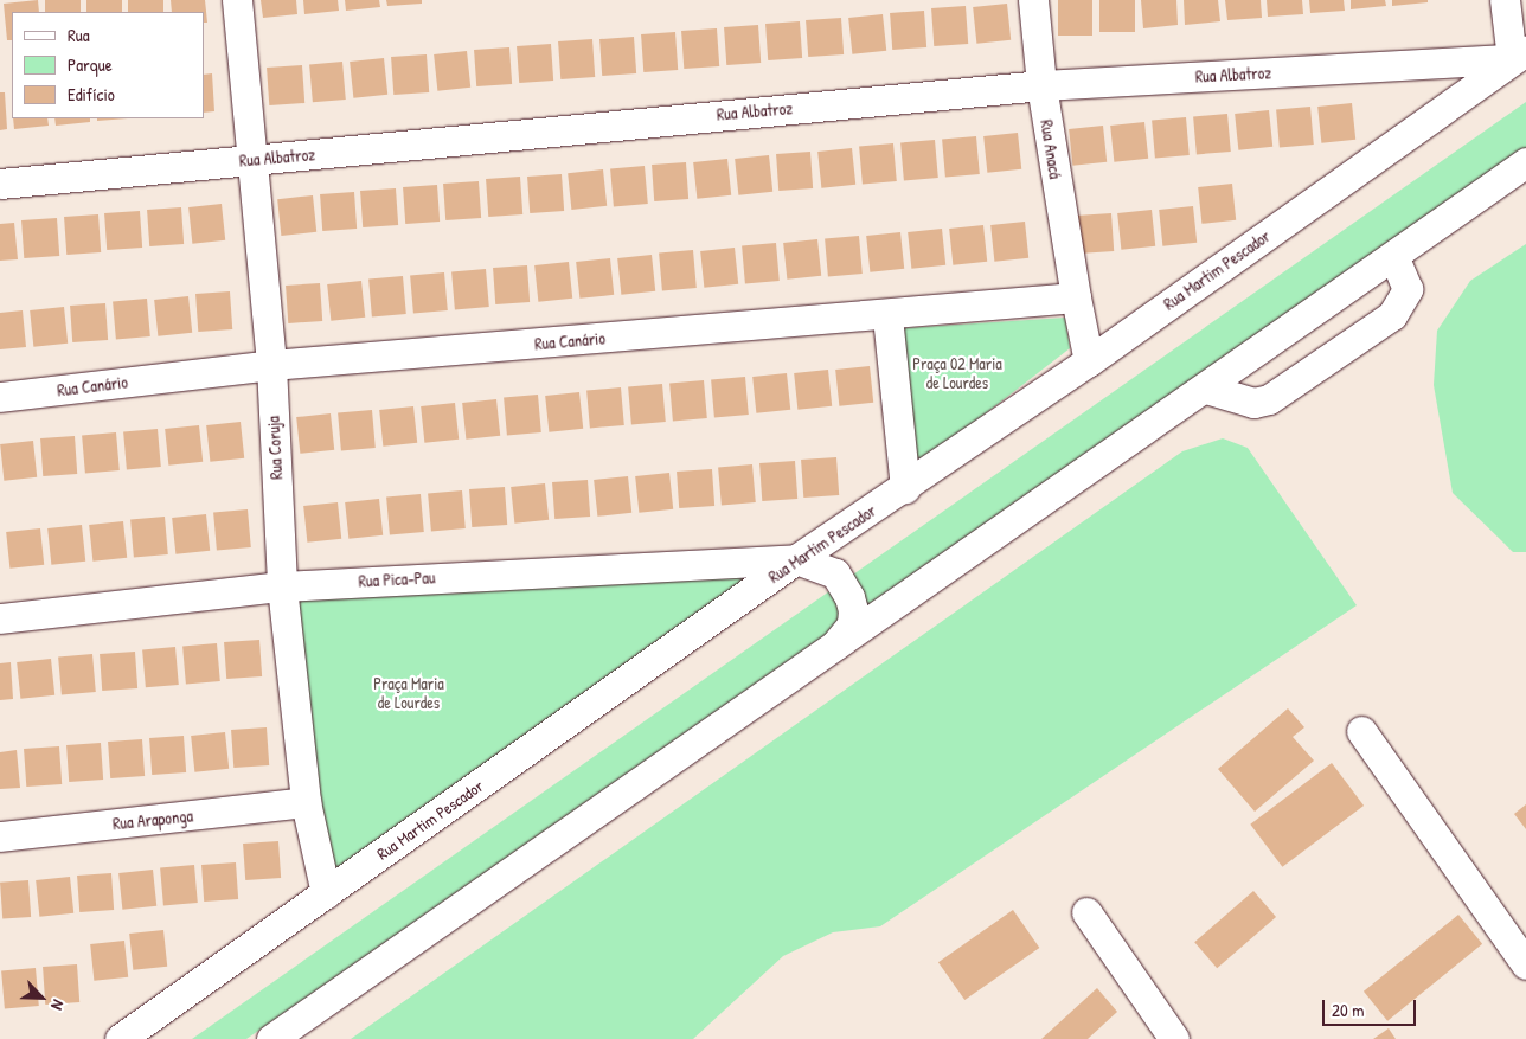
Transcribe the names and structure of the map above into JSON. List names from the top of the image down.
{
  "streets": {
    "street": [
      "Rua Albatroz",
      "Rua Anacá",
      "Rua Martim Pescador",
      "Rua Canário",
      "Rua Coruja",
      "Rua Pica-Pau",
      "Rua Araponga"
    ]
  },
  "crossings": [
    ["Rua Albatroz", "Rua Anacá"],
    ["Rua Albatroz", "Rua Martim Pescador"],
    ["Rua Albatroz", "Rua Coruja"],
    ["Rua Anacá", "Rua Canário"],
    ["Rua Martim Pescador", "Rua Coruja"],
    ["Rua Martim Pescador", "Rua Pica-Pau"],
    ["Rua Canário", "Rua Coruja"],
    ["Rua Coruja", "Rua Pica-Pau"],
    ["Rua Coruja", "Rua Araponga"]
  ],
  "parks": ["Praça 02 Maria de Lourdes", "Praça Maria de Lourdes"],
  "legend": ["Rua", "Parque", "Edifício"],
  "scale_bar": "20 m",
  "north": "bottom right"
}
